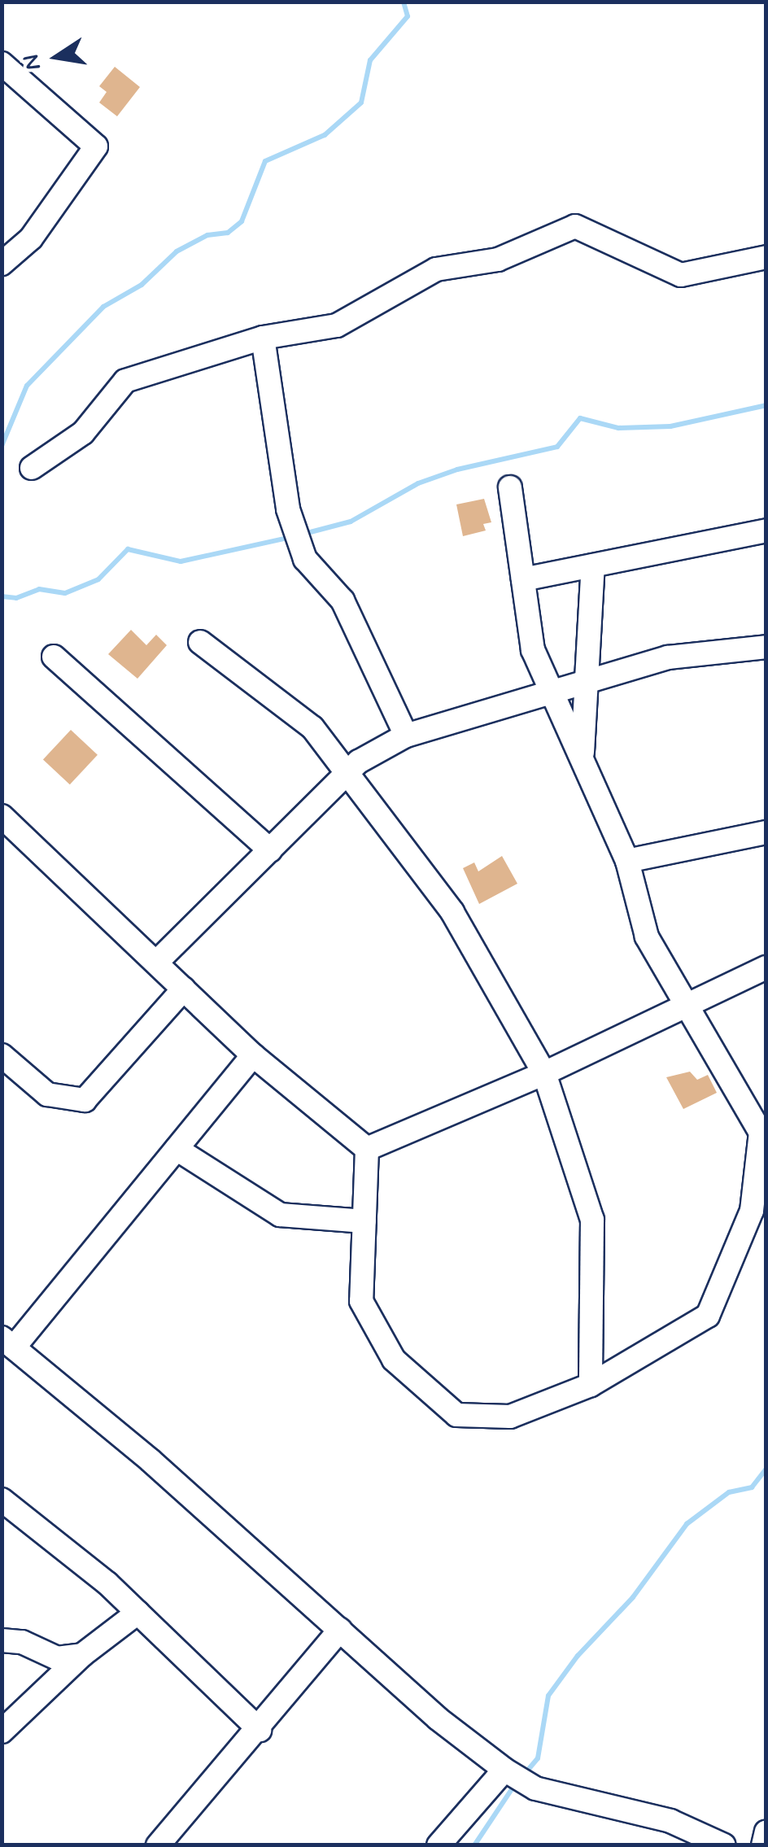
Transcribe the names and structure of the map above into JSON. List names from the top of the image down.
{
  "north": "left"
}
